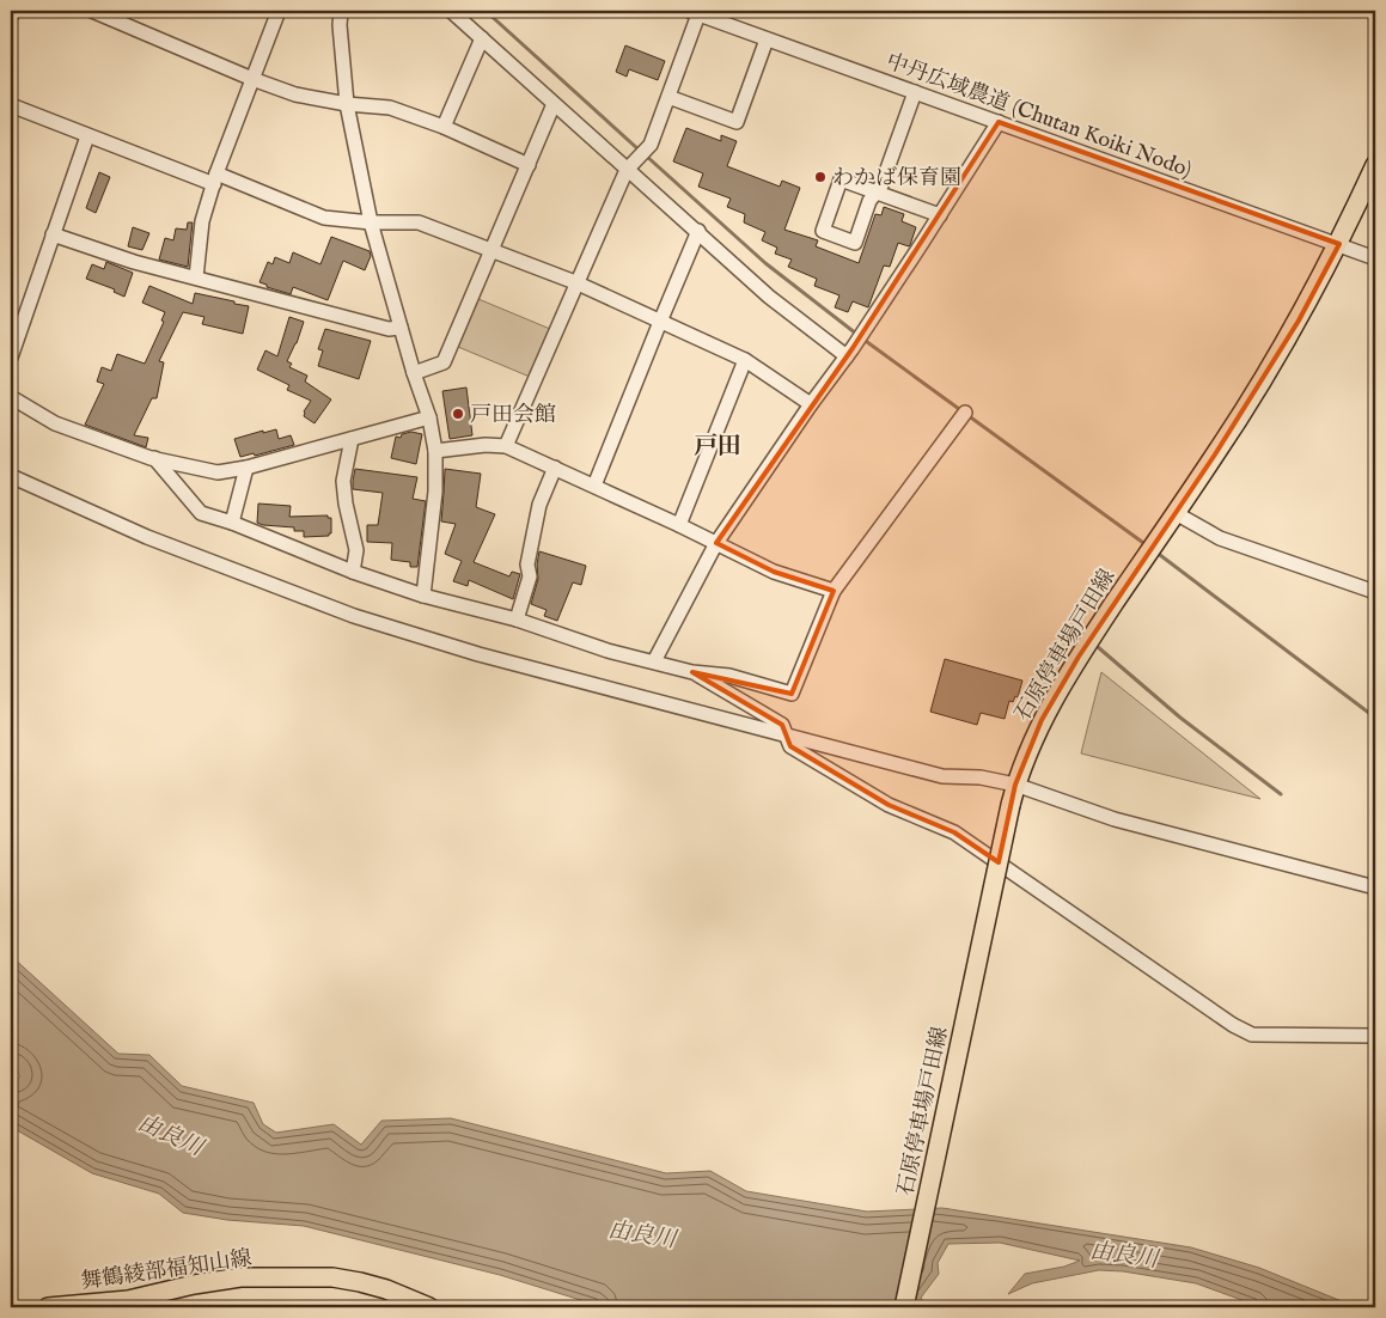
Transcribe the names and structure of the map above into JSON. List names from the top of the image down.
{
  "streets": {
    "main road": ["石原停車場戸田線", "舞鶴綾部福知山線"],
    "street": ["中丹広域農道 (Chutan Koiki Nodo)"]
  },
  "crossings": [
    ["中丹広域農道 (Chutan Koiki Nodo)", "石原停車場戸田線"]
  ],
  "districts": ["戸田"],
  "water": ["由良川"],
  "places": ["わかば保育園", "戸田会館"]
}
